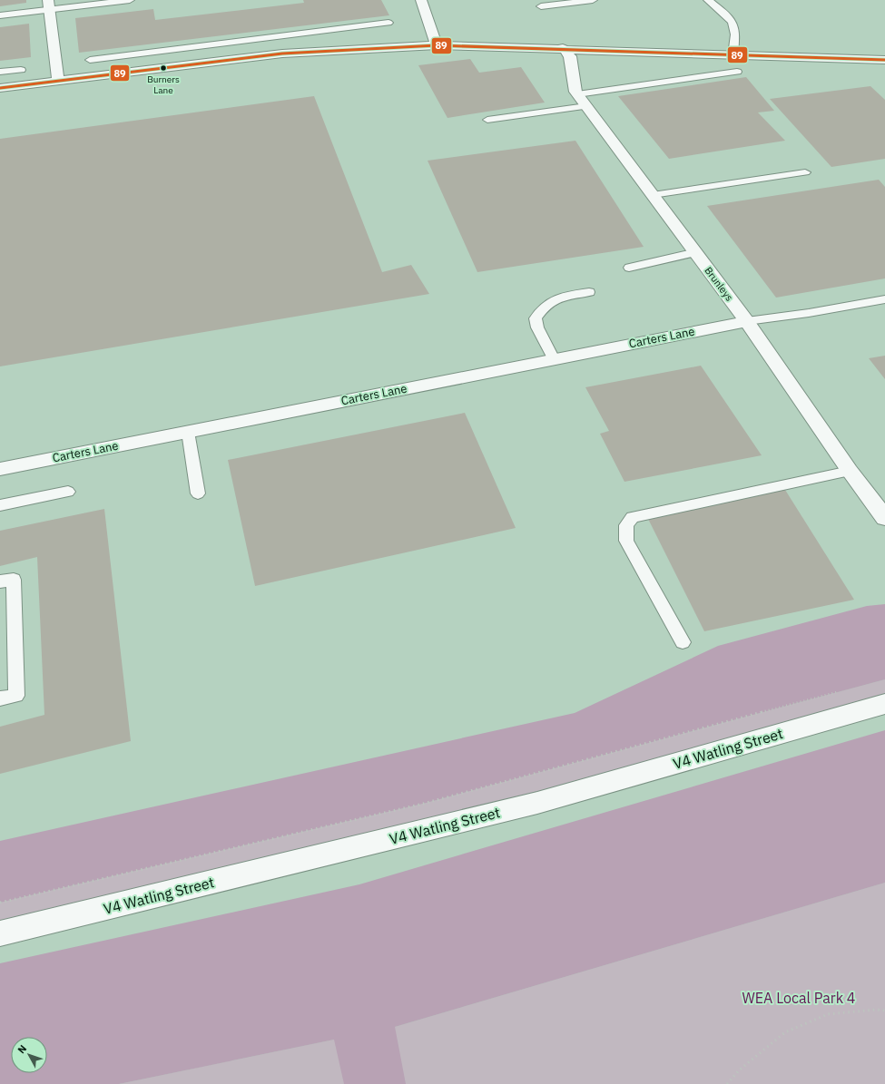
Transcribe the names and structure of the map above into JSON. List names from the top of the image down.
{
  "streets": {
    "street": ["Brunleys", "Carters Lane", "V4 Watling Street"]
  },
  "crossings": [
    ["Brunleys", "Carters Lane"]
  ],
  "parks": ["WEA Local Park 4"],
  "places": ["Burners Lane"],
  "lines": ["transit line 89"],
  "north": "top left"
}
